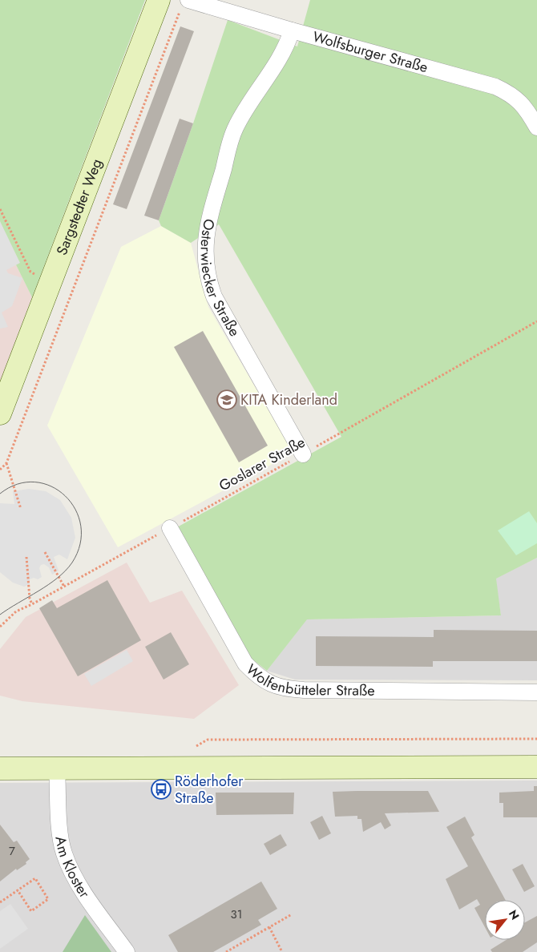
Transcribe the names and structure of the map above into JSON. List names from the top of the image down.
{
  "streets": {
    "main road": ["Sargstedter Weg"],
    "street": [
      "Wolfsburger Straße",
      "Osterwiecker Straße",
      "Wolfenbütteler Straße",
      "Am Kloster"
    ],
    "path": ["Goslarer Straße"]
  },
  "crossings": [
    ["Wolfsburger Straße", "Osterwiecker Straße"],
    ["Osterwiecker Straße", "Goslarer Straße"],
    ["Goslarer Straße", "Wolfenbütteler Straße"]
  ],
  "places": {
    "school or university": ["KITA Kinderland"],
    "bus stop": ["Röderhofer Straße"]
  },
  "house_numbers": ["7", "31"],
  "north": "top right"
}
